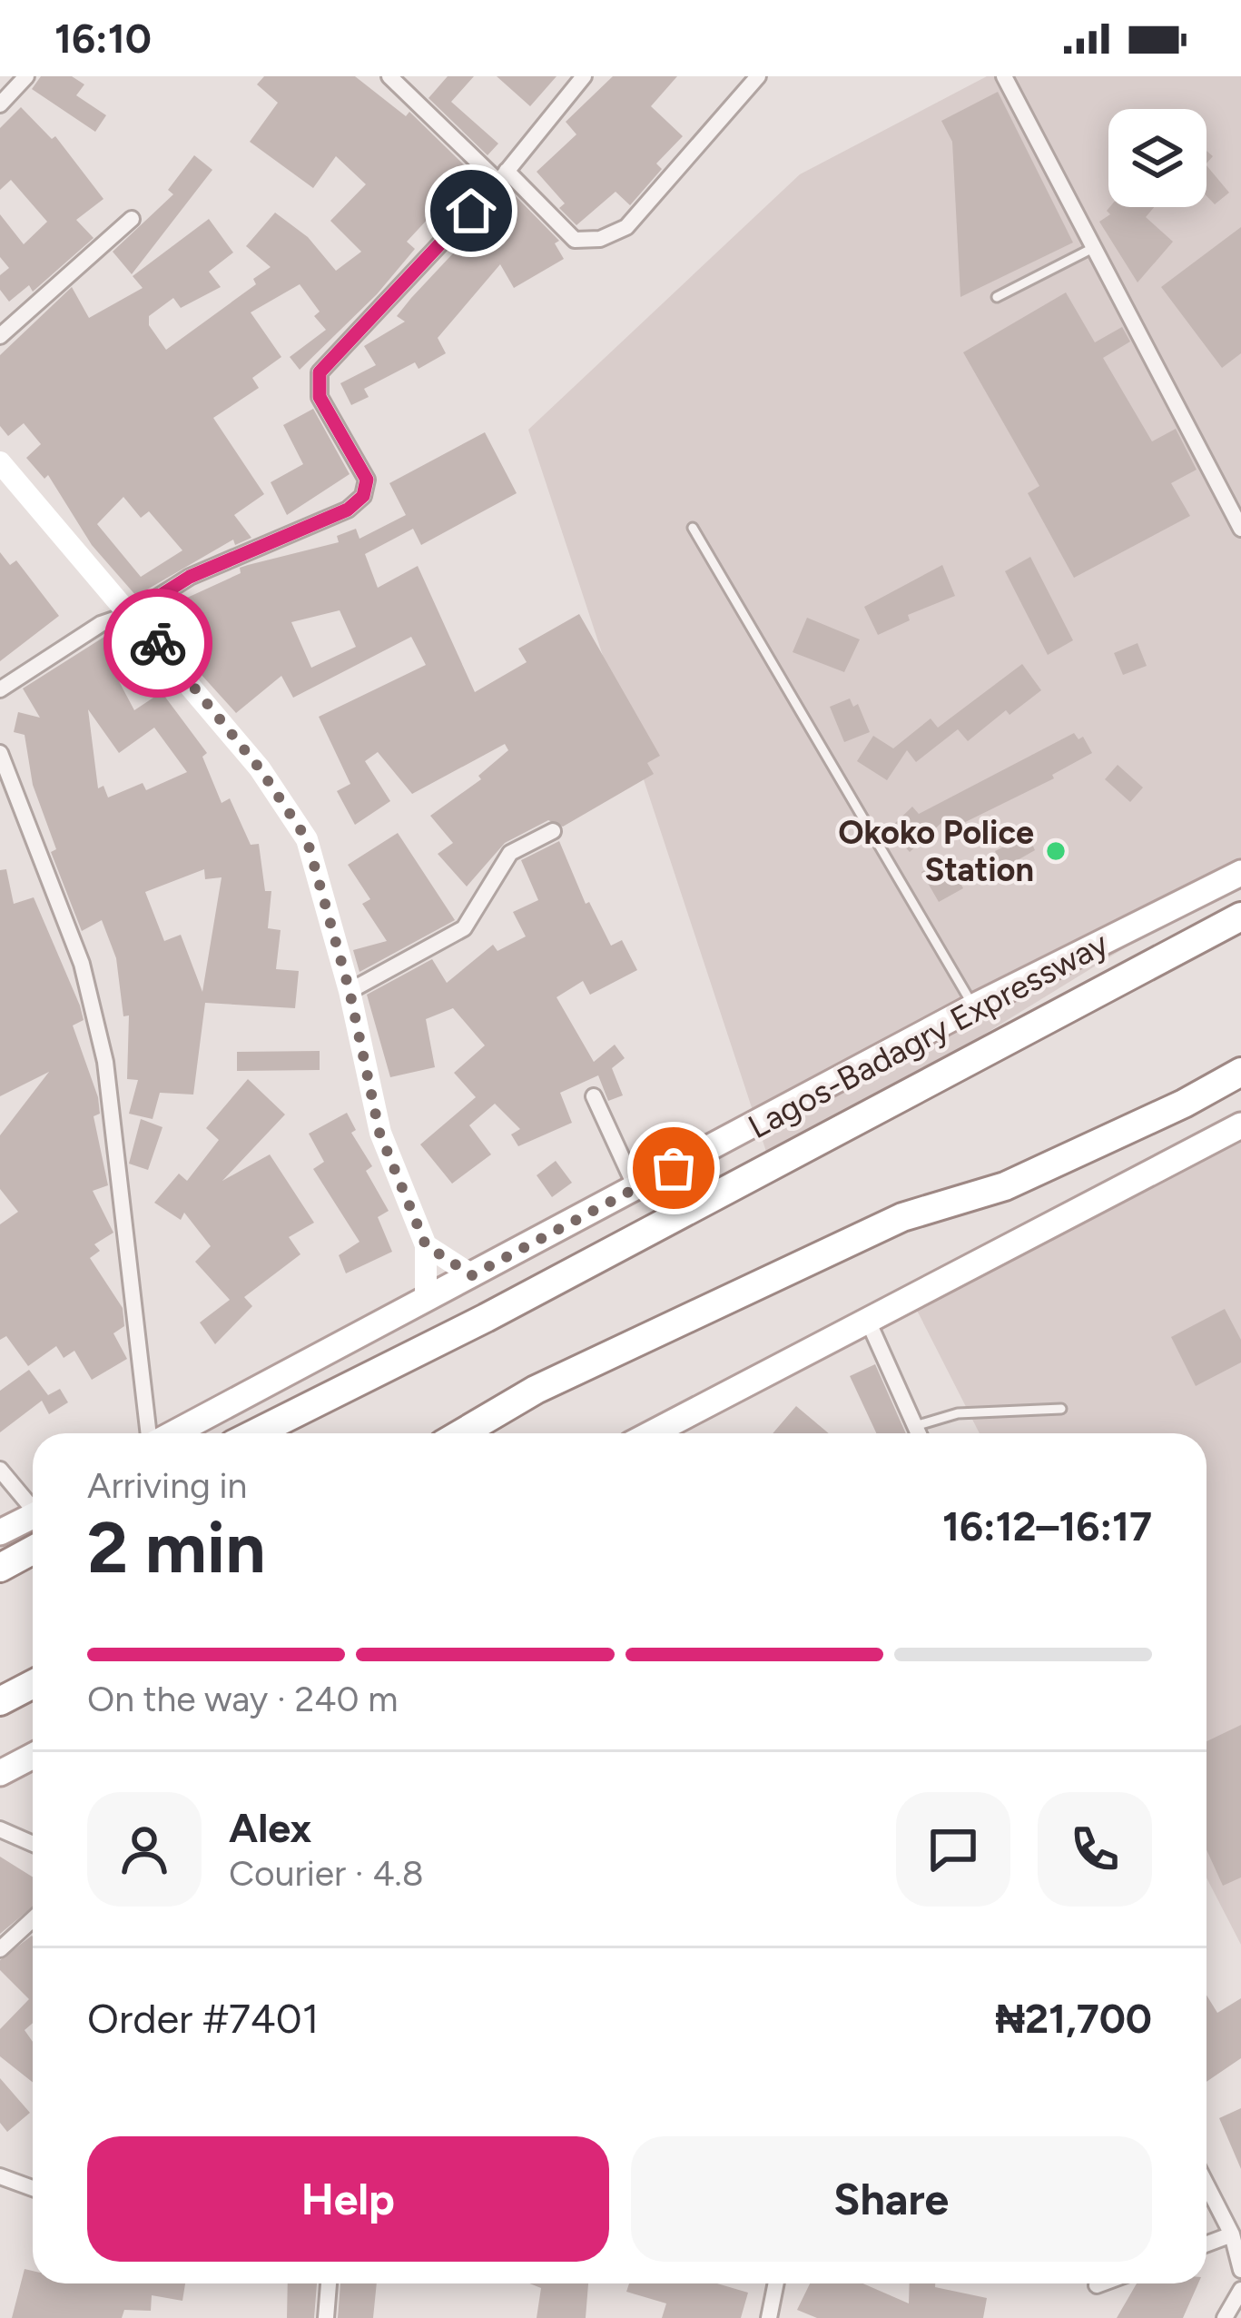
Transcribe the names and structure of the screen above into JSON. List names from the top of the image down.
{
  "streets": {
    "highway": ["Lagos-Badagry Expressway"]
  },
  "places": ["Okoko Police Station"],
  "page": {
    "status": "16:10",
    "heading": ["2 min", "Arriving in", "16:12–16:17"],
    "panel": [
      "Alex",
      "Courier · 4.8",
      "Order #7401",
      "₦21,700"
    ],
    "bar": "On the way · 240 m",
    "buttons": ["Help", "Share"]
  }
}
